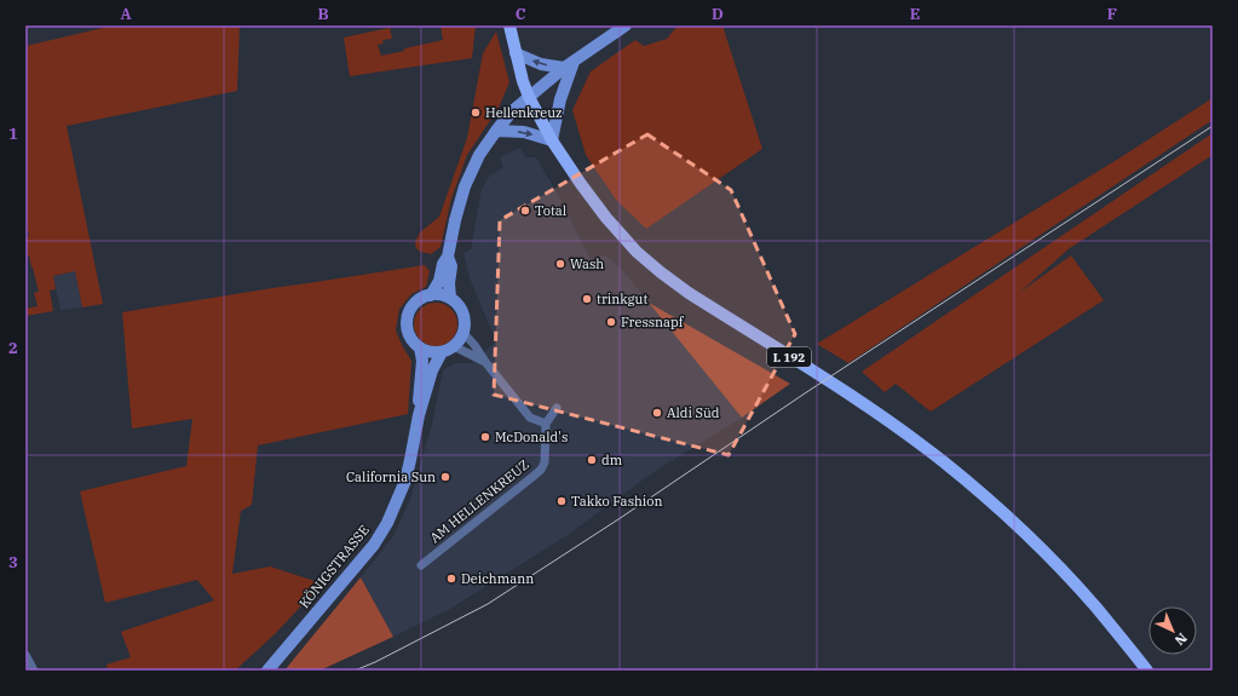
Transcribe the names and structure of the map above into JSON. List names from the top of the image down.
{
  "streets": {
    "main road": ["L 192"],
    "street": ["AM HELLENKREUZ", "KÖNIGSTRASSE"]
  },
  "places": [
    "Hellenkreuz",
    "Total",
    "Wash",
    "trinkgut",
    "Fressnapf",
    "Aldi Süd",
    "McDonald's",
    "dm",
    "California Sun",
    "Takko Fashion",
    "Deichmann"
  ],
  "north": "bottom right",
  "grid": {
    "columns": [
      "A",
      "B",
      "C",
      "D",
      "E",
      "F"
    ],
    "rows": ["1", "2", "3"]
  }
}
